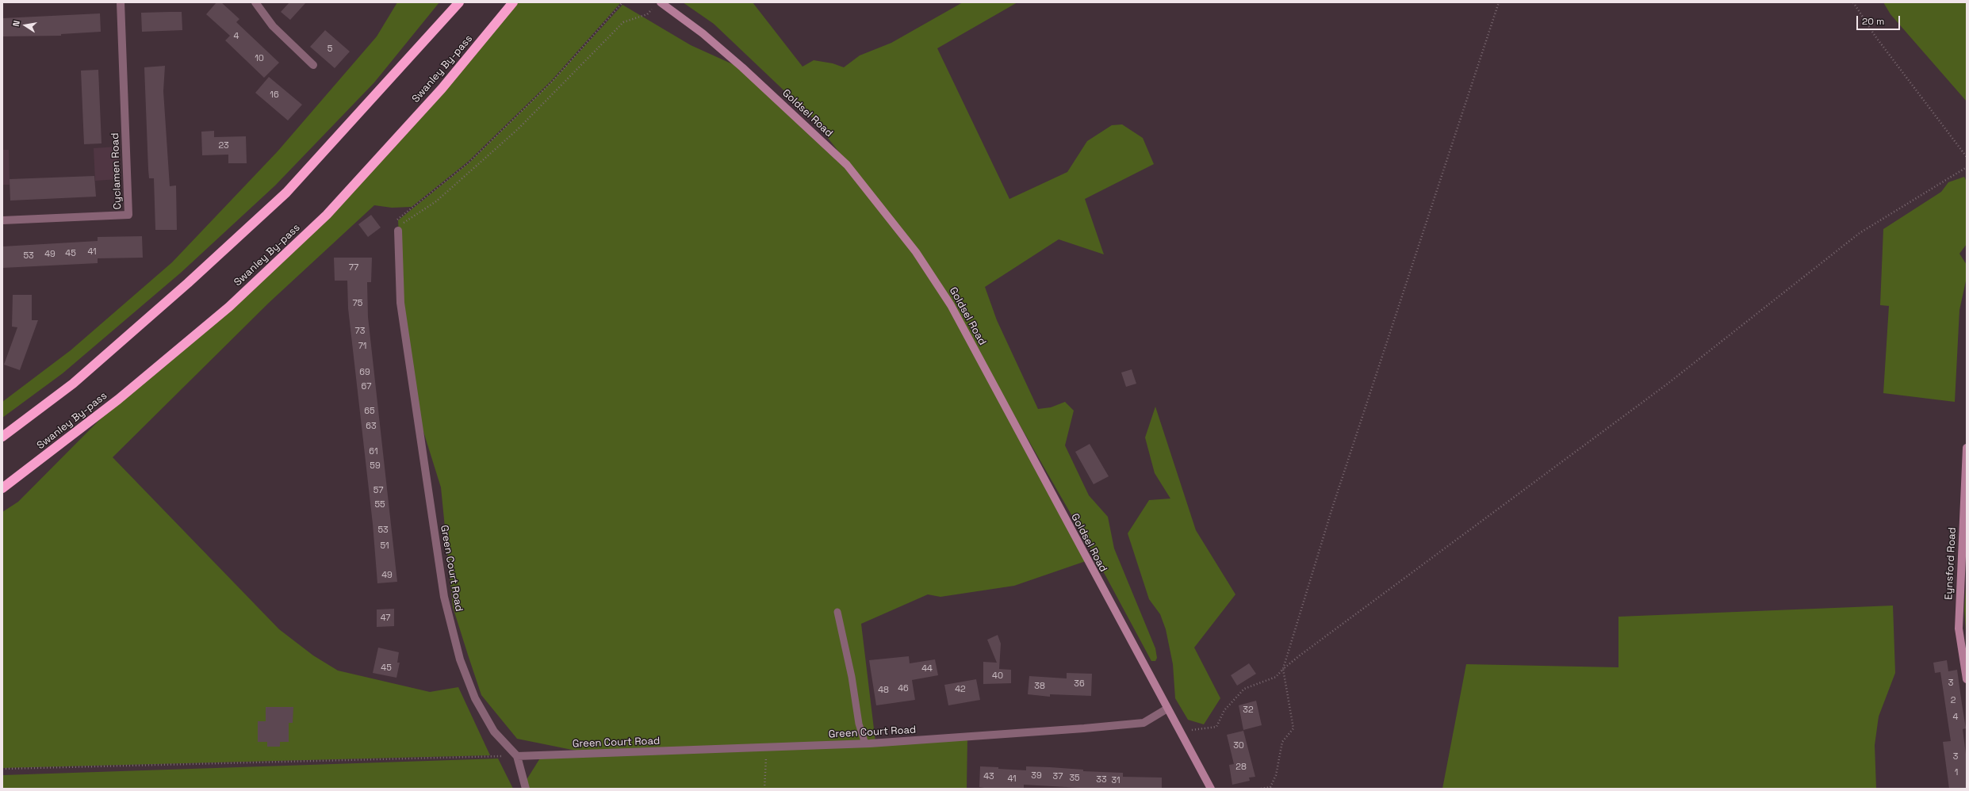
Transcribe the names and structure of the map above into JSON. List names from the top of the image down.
{
  "streets": {
    "highway": ["Swanley By-pass"],
    "main road": ["Goldsel Road", "Eynsford Road"],
    "street": ["Cyclamen Road", "Green Court Road"]
  },
  "crossings": [
    ["Goldsel Road", "Green Court Road"]
  ],
  "house_numbers": [
    "4",
    "5",
    "10",
    "16",
    "23",
    "41",
    "45",
    "49",
    "53",
    "77",
    "75",
    "73",
    "71",
    "69",
    "67",
    "65",
    "63",
    "61",
    "59",
    "57",
    "55",
    "53",
    "51",
    "49",
    "47",
    "45",
    "44",
    "40",
    "3",
    "36",
    "38",
    "46",
    "42",
    "48",
    "2",
    "32",
    "4",
    "30",
    "3",
    "28",
    "1",
    "39",
    "43",
    "37",
    "35",
    "41",
    "33",
    "31"
  ],
  "scale_bar": "20 m",
  "north": "left"
}
